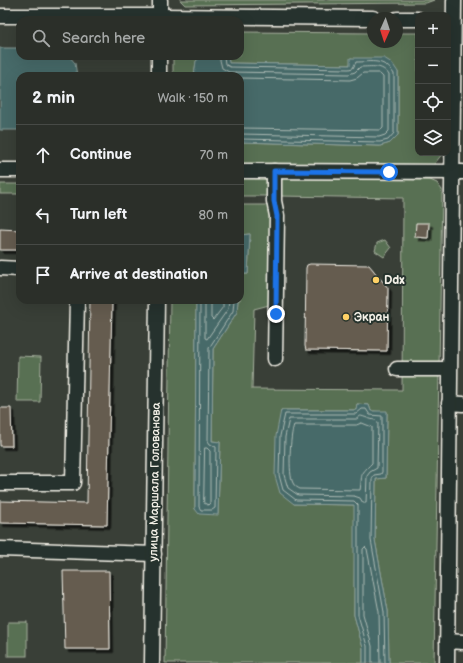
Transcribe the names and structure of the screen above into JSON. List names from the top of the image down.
{
  "streets": {
    "street": ["улица Маршала Голованова"]
  },
  "places": ["Ddx", "Экран"],
  "north": "bottom",
  "page": {
    "map_buttons": ["+", "−"],
    "search": "Search here",
    "heading": ["2 min", "Walk · 150 m"],
    "list": [
      ["Continue", "70 m"],
      ["Turn left", "80 m"],
      "Arrive at destination"
    ]
  }
}
